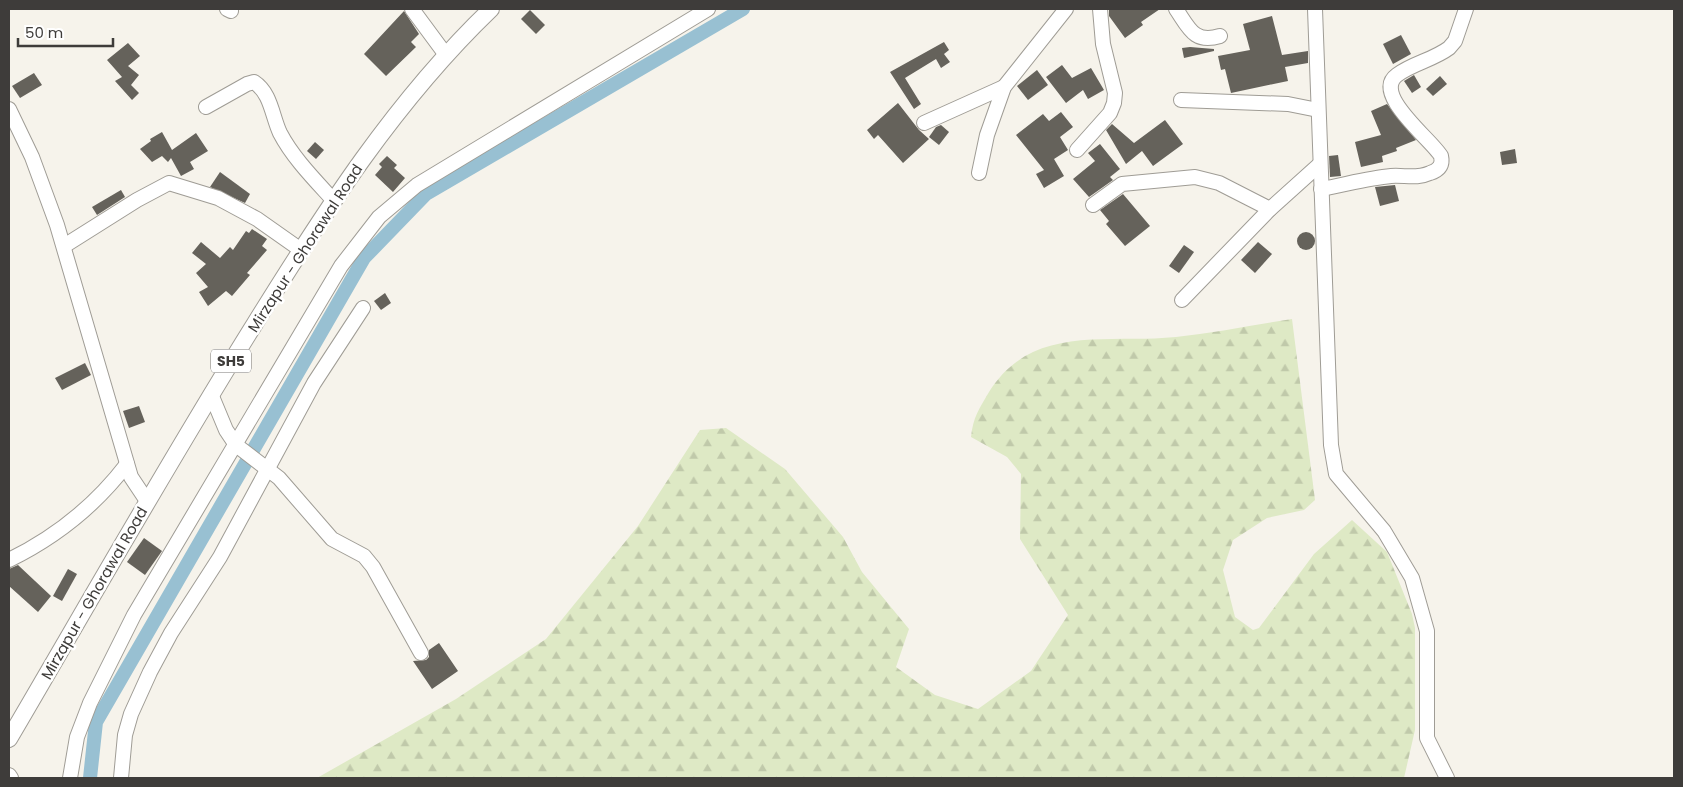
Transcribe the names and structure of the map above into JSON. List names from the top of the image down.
{
  "streets": {
    "main road": ["Mirzapur - Ghorawal Road", "SH5"]
  },
  "scale_bar": "50 m"
}
